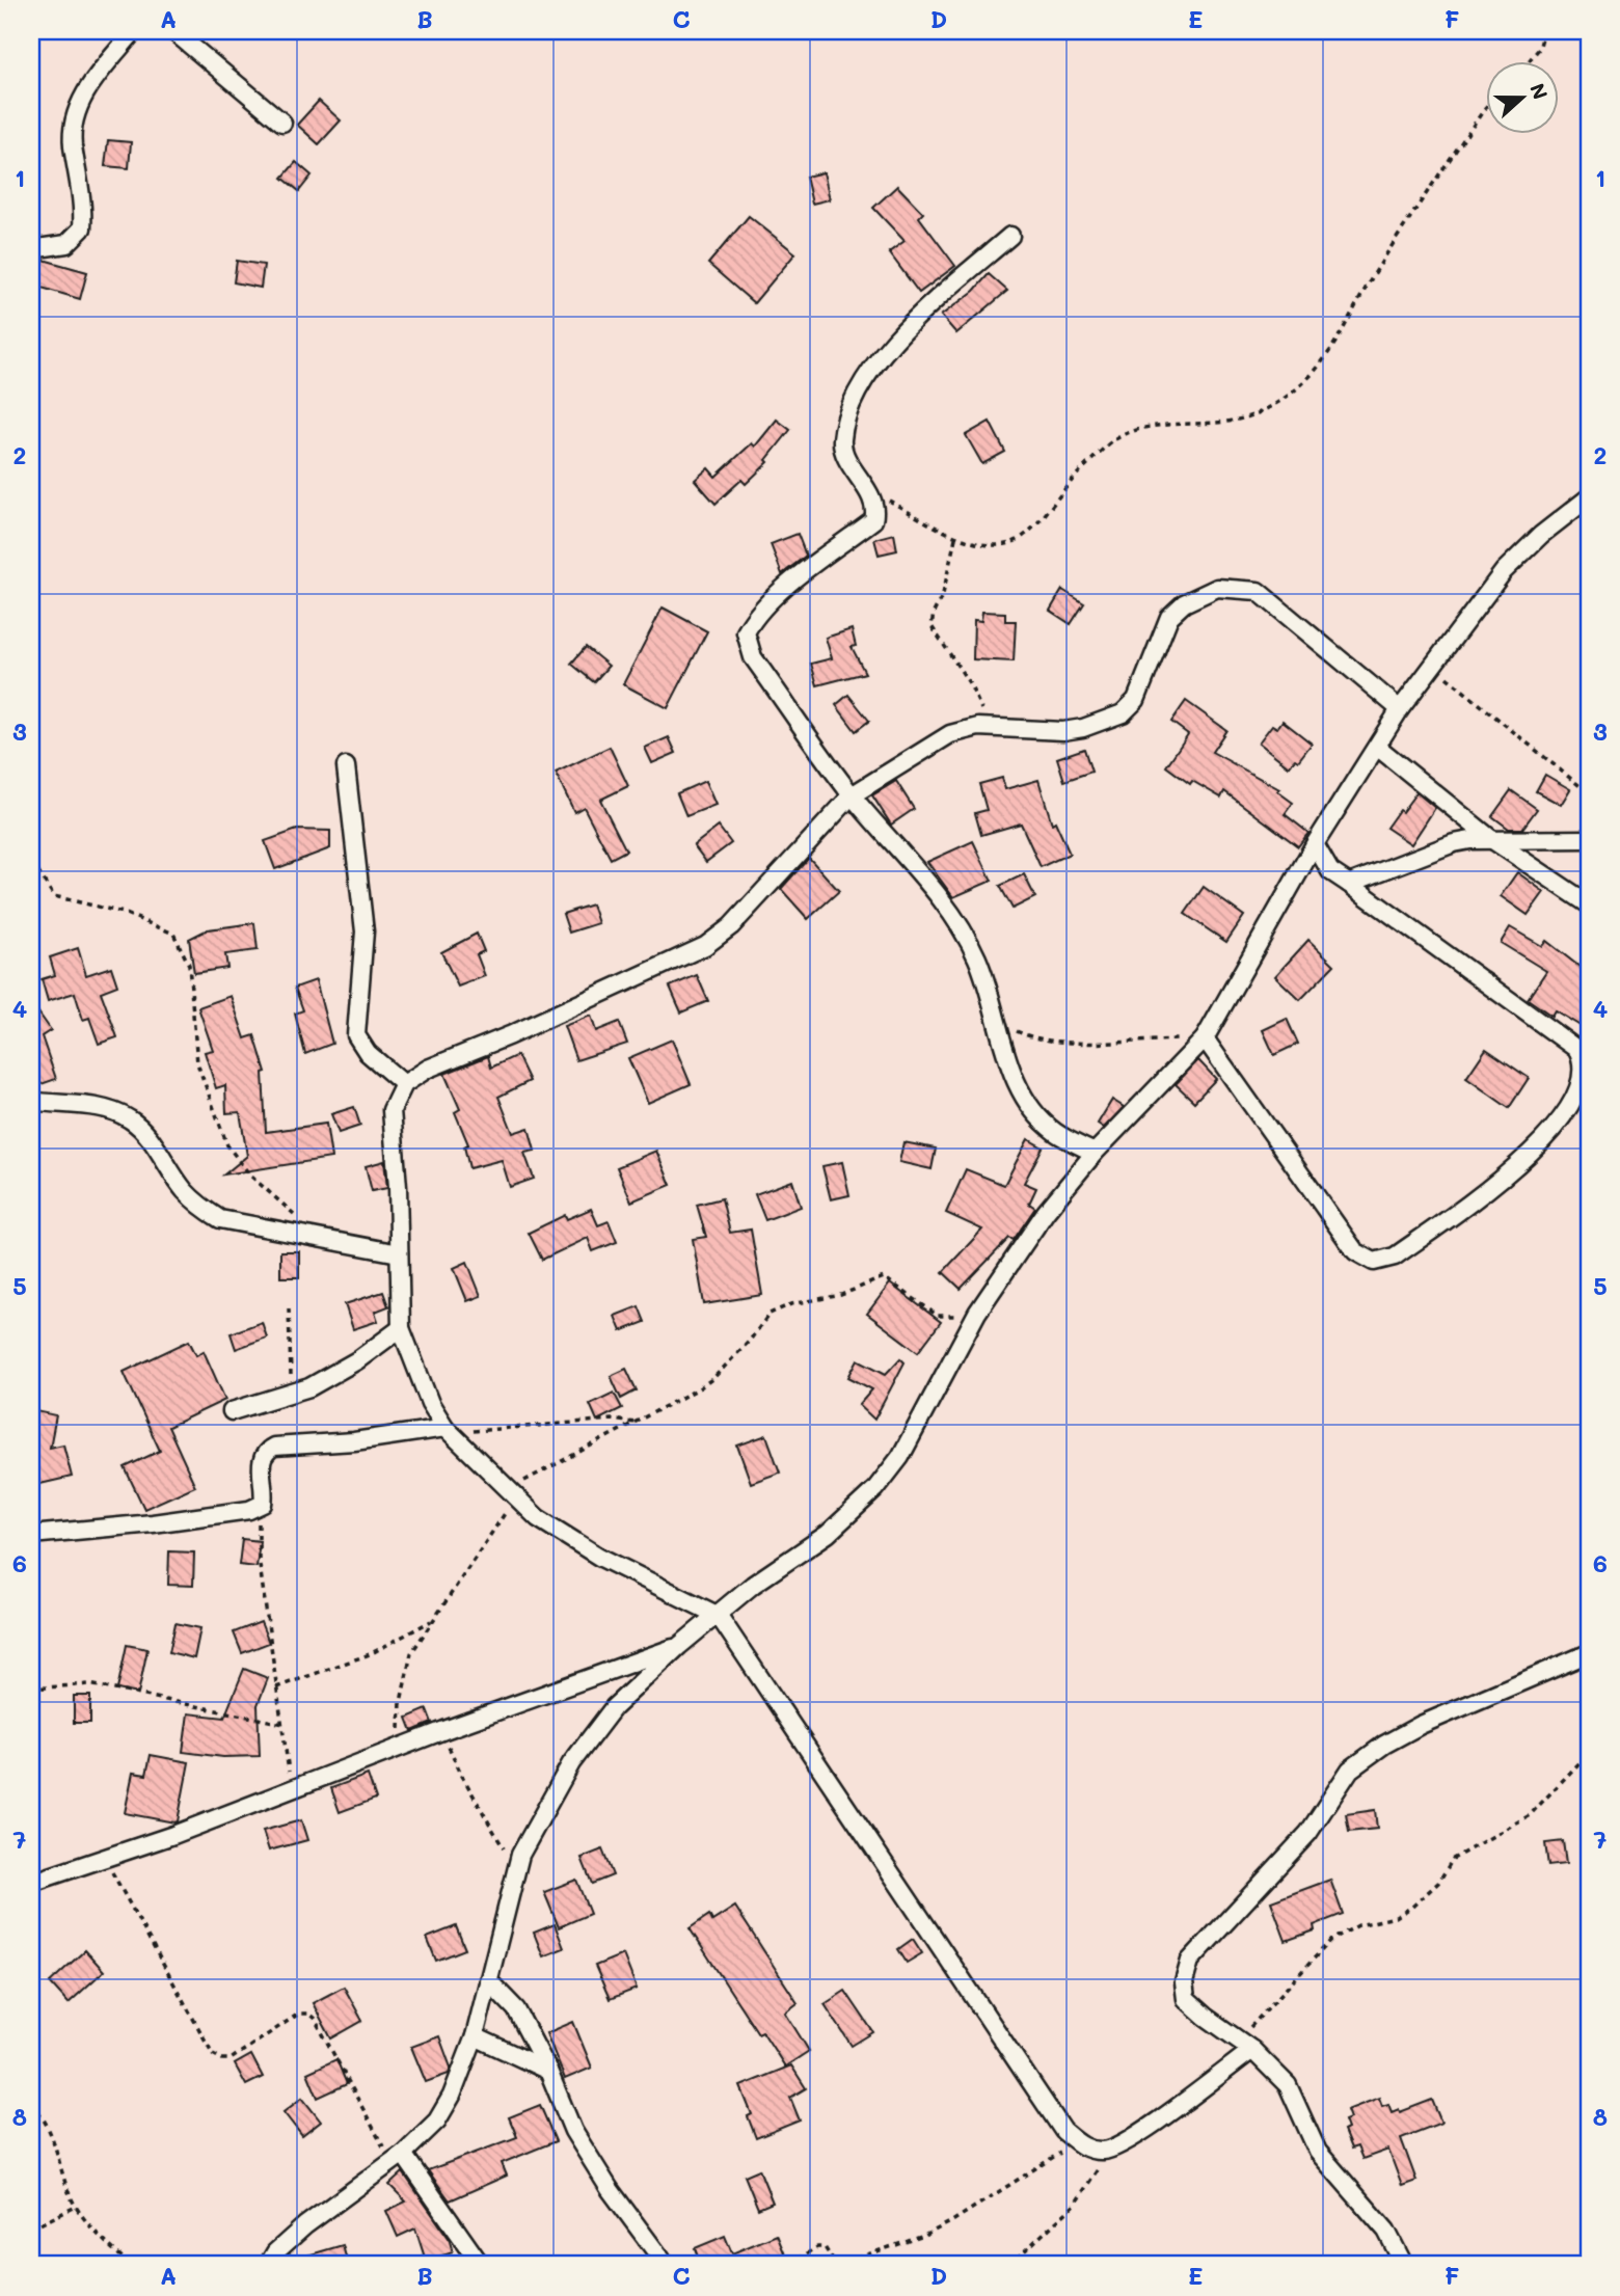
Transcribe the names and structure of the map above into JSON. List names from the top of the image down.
{
  "north": "right",
  "grid": {
    "columns": [
      "A",
      "B",
      "C",
      "D",
      "E",
      "F"
    ],
    "rows": [
      "1",
      "2",
      "3",
      "4",
      "5",
      "6",
      "7",
      "8"
    ]
  }
}
